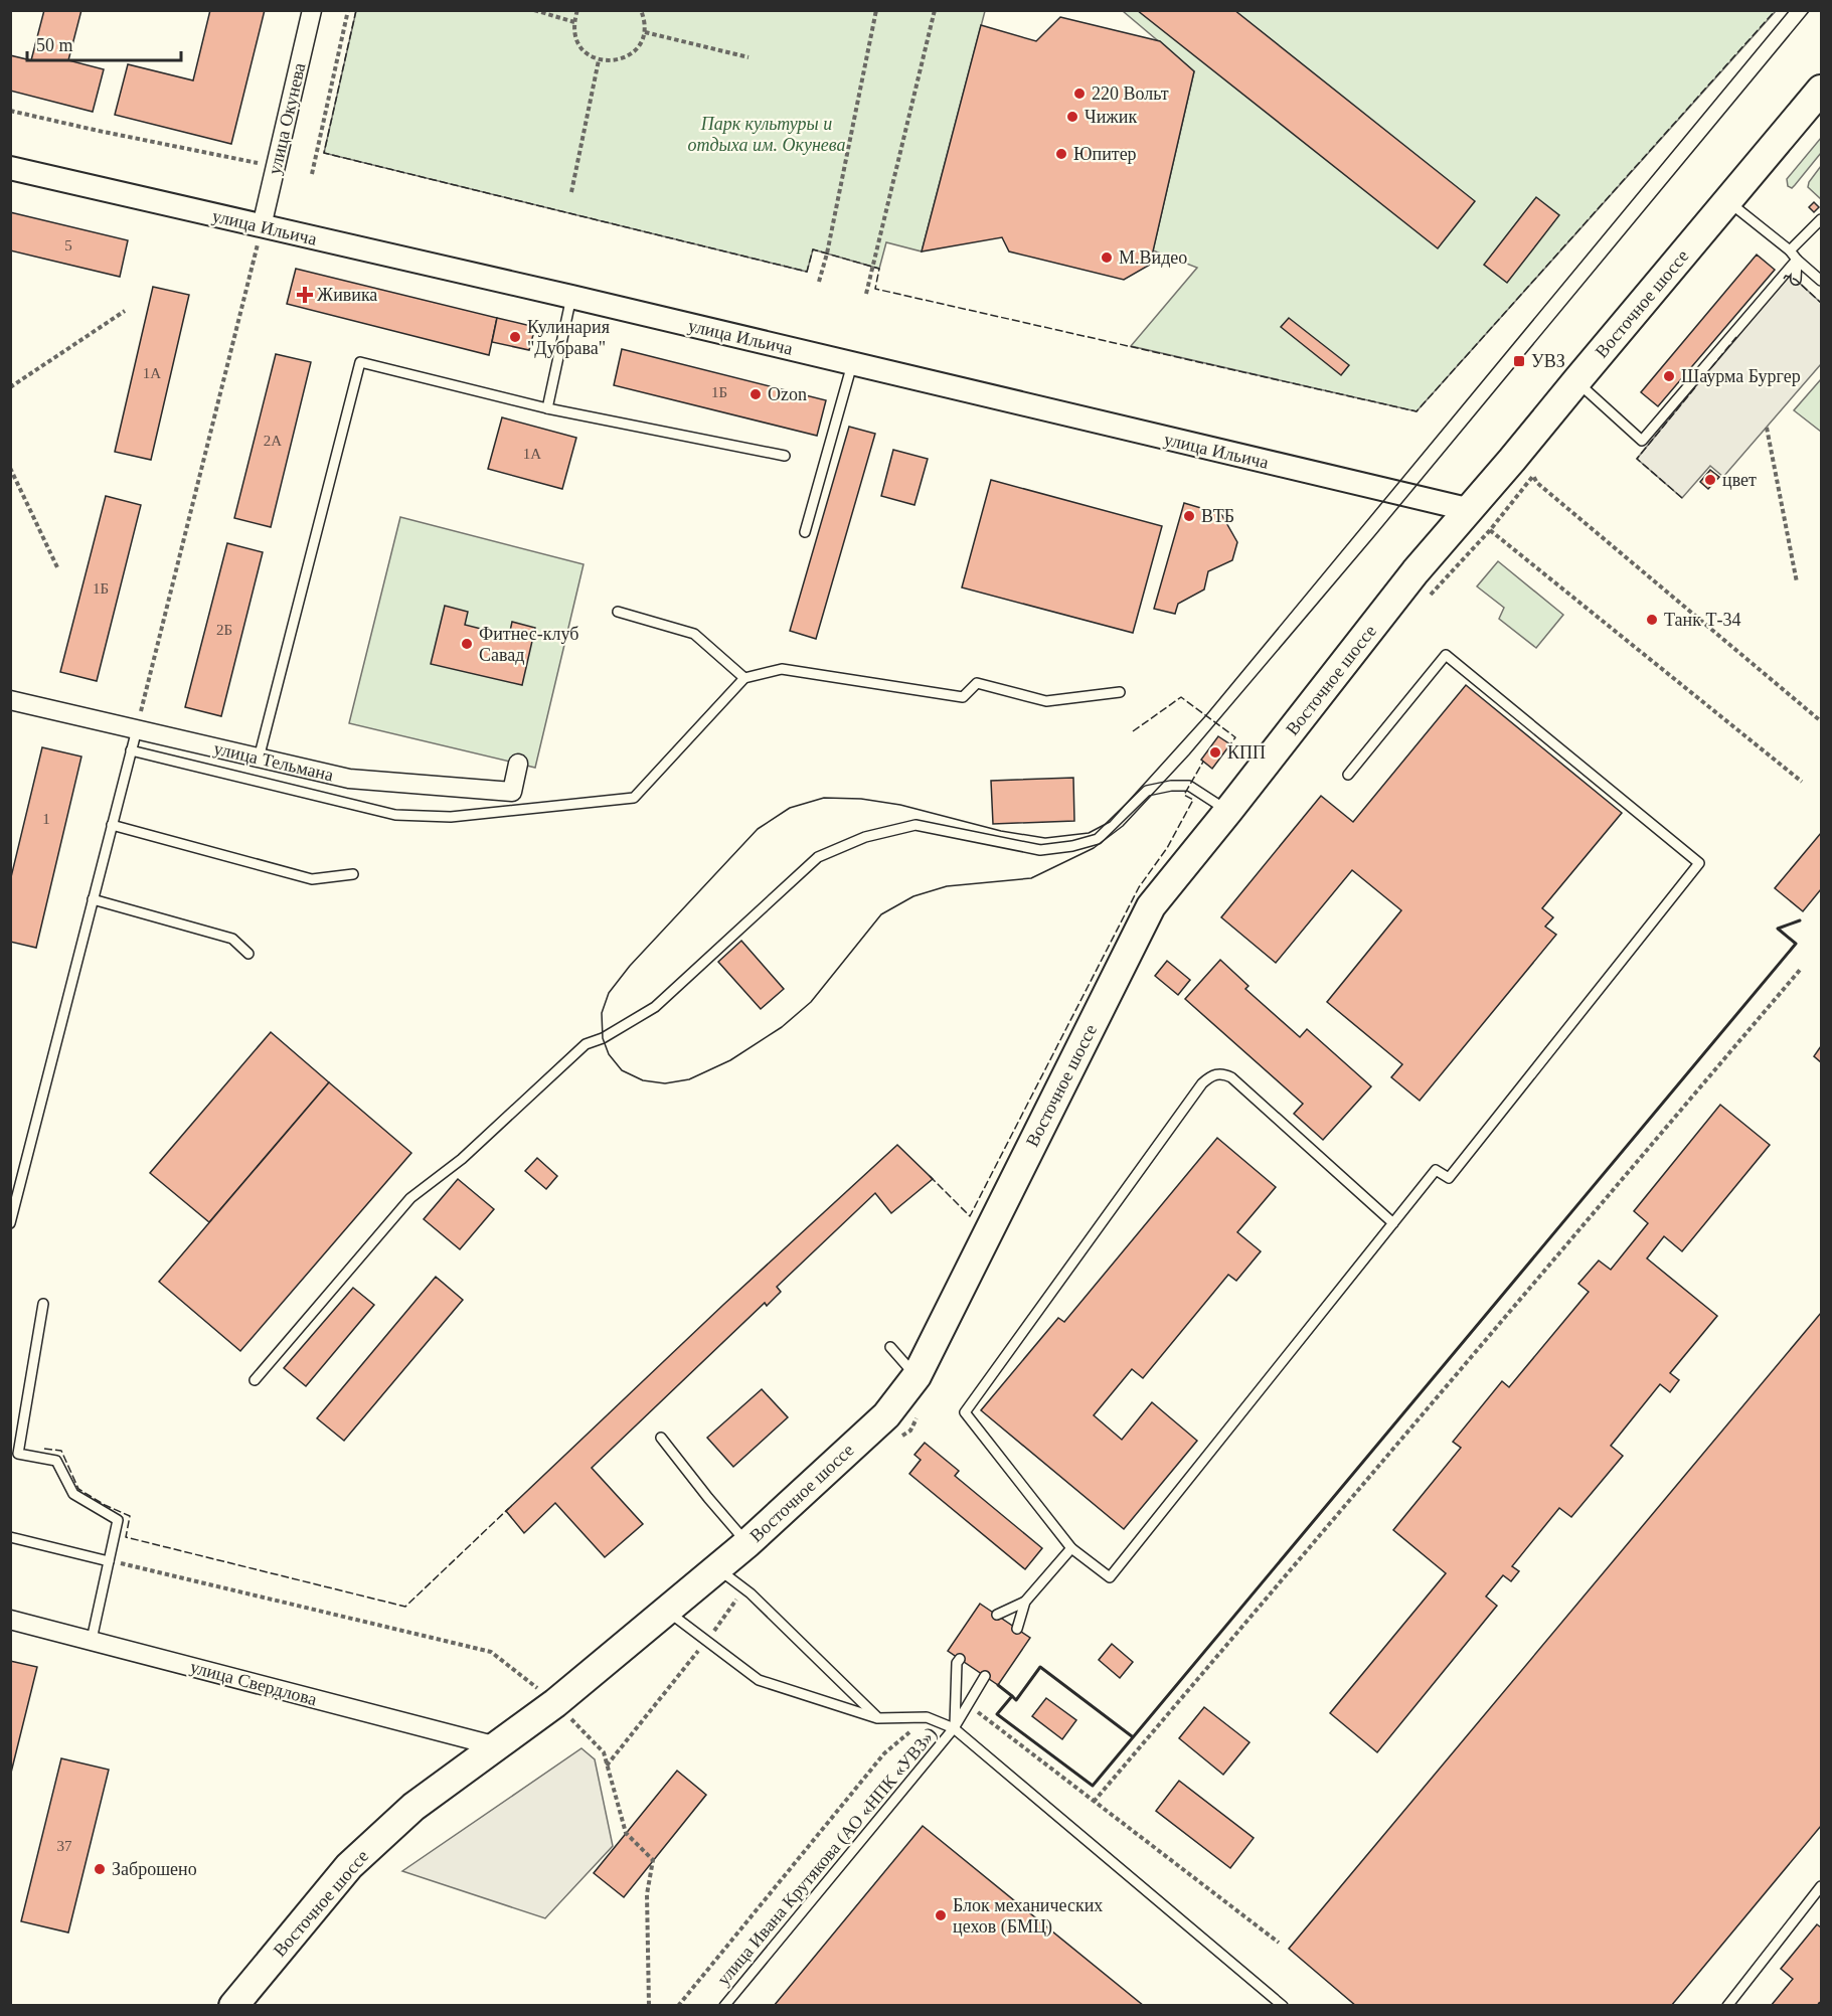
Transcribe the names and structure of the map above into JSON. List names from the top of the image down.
{
  "streets": {
    "main road": ["Восточное шоссе"],
    "street": [
      "улица Окунева",
      "улица Ильича",
      "улица Тельмана",
      "улица Свердлова"
    ],
    "lane": ["улица Ивана Крутякова (АО «НПК «УВЗ»)"]
  },
  "crossings": [
    ["улица Окунева", "улица Ильича"],
    ["улица Ильича", "Восточное шоссе"],
    ["Восточное шоссе", "улица Свердлова"]
  ],
  "parks": ["Парк культуры и отдыха им. Окунева"],
  "places": {
    "other": [
      "220 Вольт",
      "Чижик",
      "Юпитер",
      "М.Видео",
      "Кулинария \"Дубрава\"",
      "Шаурма Бургер",
      "Ozon",
      "цвет",
      "ВТБ",
      "Танк Т-34",
      "Фитнес-клуб Савад",
      "КПП",
      "Заброшено",
      "Блок механических цехов (БМЦ)"
    ],
    "health": ["Живика"],
    "transit": ["УВЗ"]
  },
  "house_numbers": [
    "5",
    "1А",
    "1Б",
    "2А",
    "1А",
    "1Б",
    "2Б",
    "1",
    "37"
  ],
  "scale_bar": "50 m"
}
